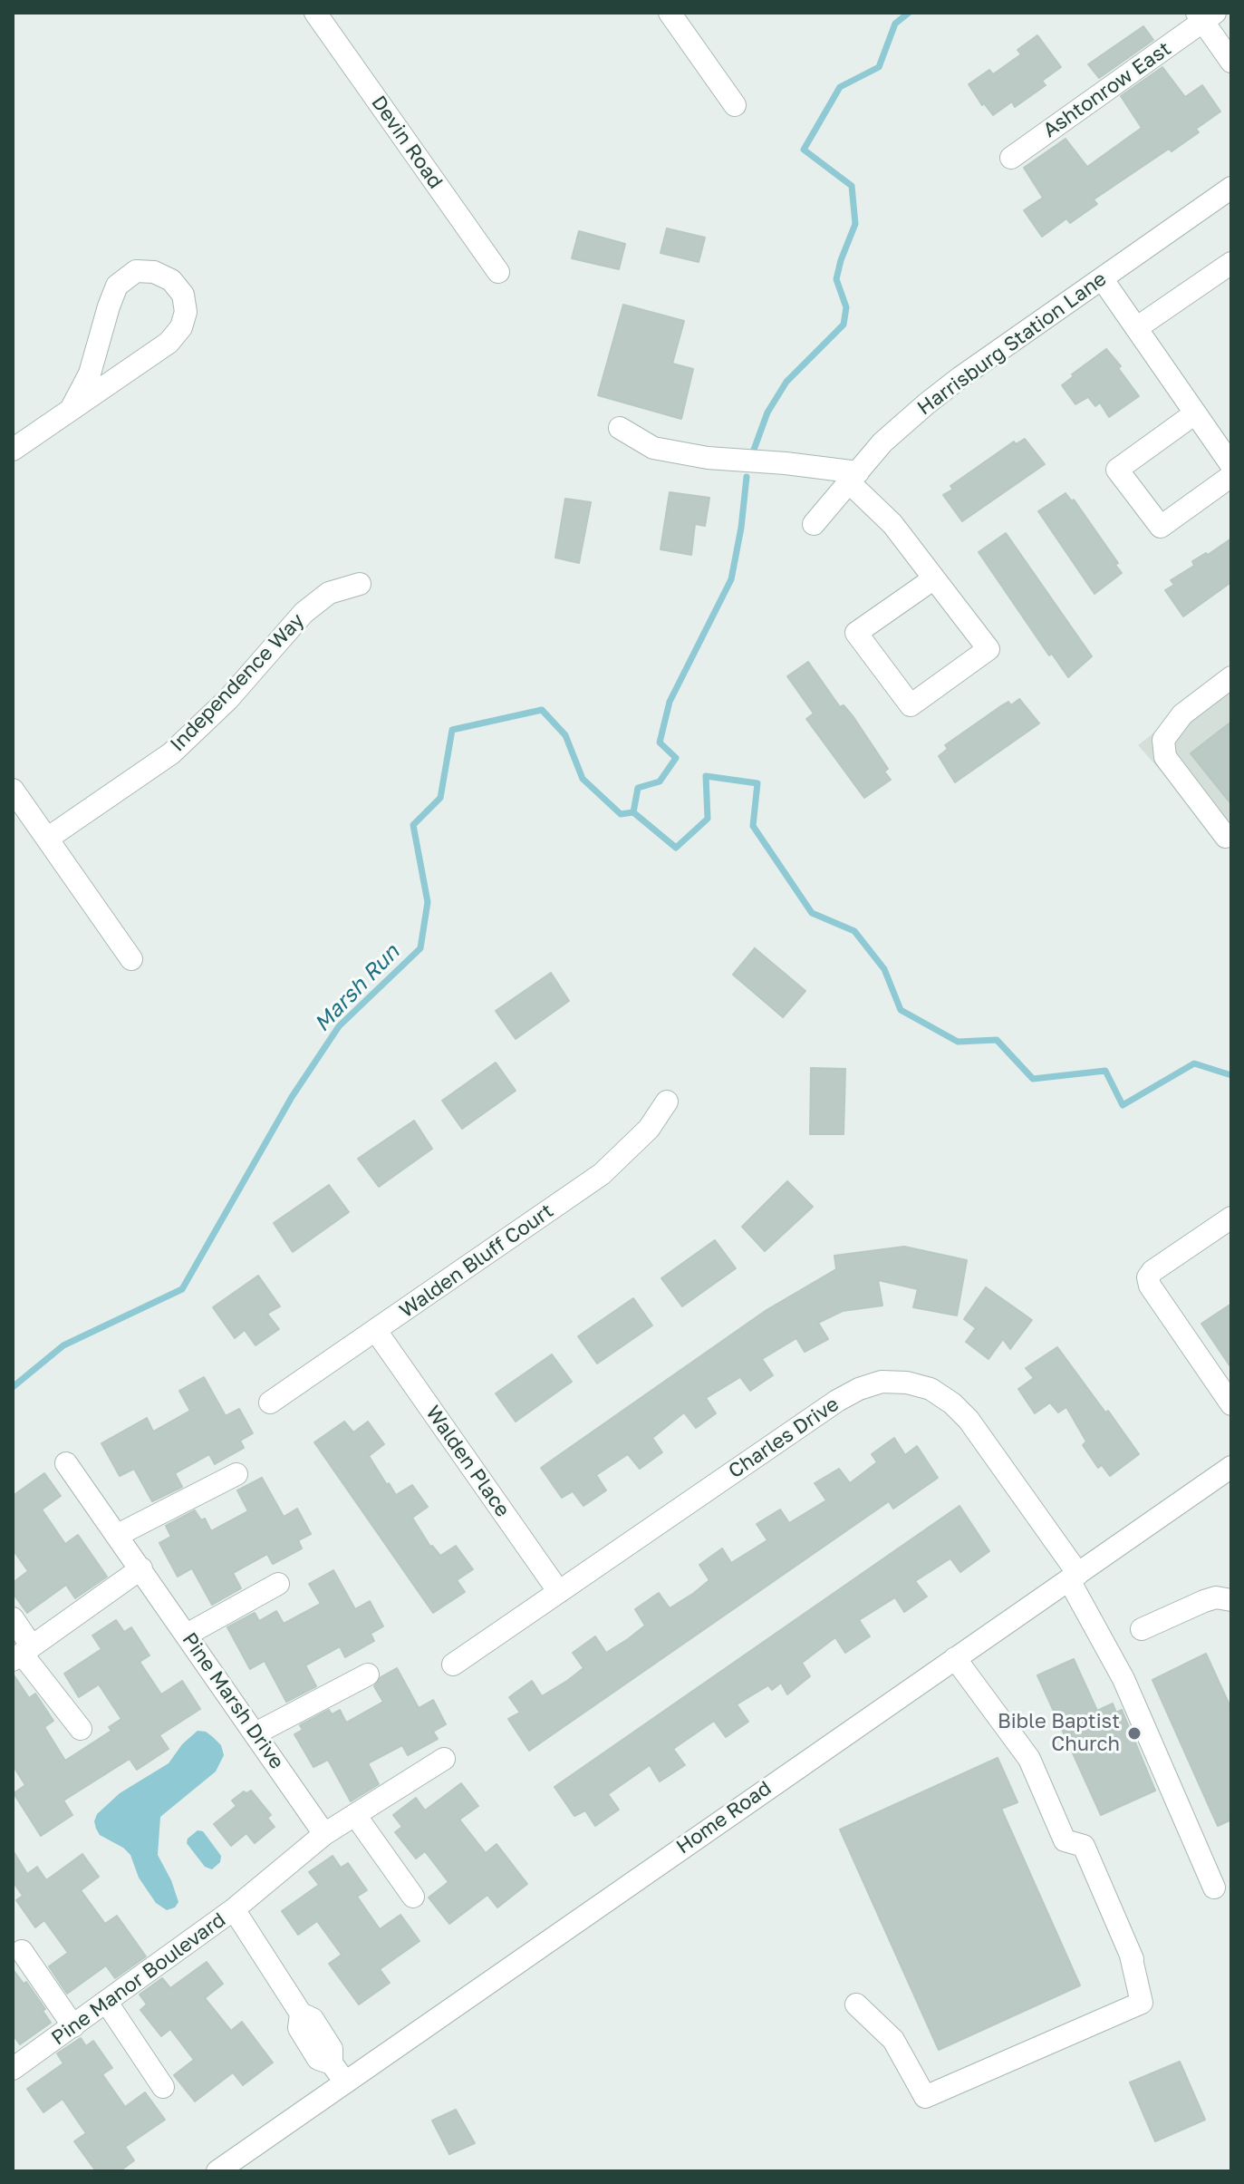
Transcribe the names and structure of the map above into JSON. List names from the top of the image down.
{
  "streets": {
    "street": [
      "Ashtonrow East",
      "Devin Road",
      "Harrisburg Station Lane",
      "Independence Way",
      "Walden Bluff Court",
      "Charles Drive",
      "Walden Place",
      "Pine Marsh Drive",
      "Home Road",
      "Pine Manor Boulevard"
    ]
  },
  "crossings": [
    ["Walden Bluff Court", "Walden Place"],
    ["Charles Drive", "Walden Place"],
    ["Charles Drive", "Home Road"],
    ["Home Road", "Pine Manor Boulevard"]
  ],
  "water": ["Marsh Run"],
  "places": ["Bible Baptist Church"]
}
